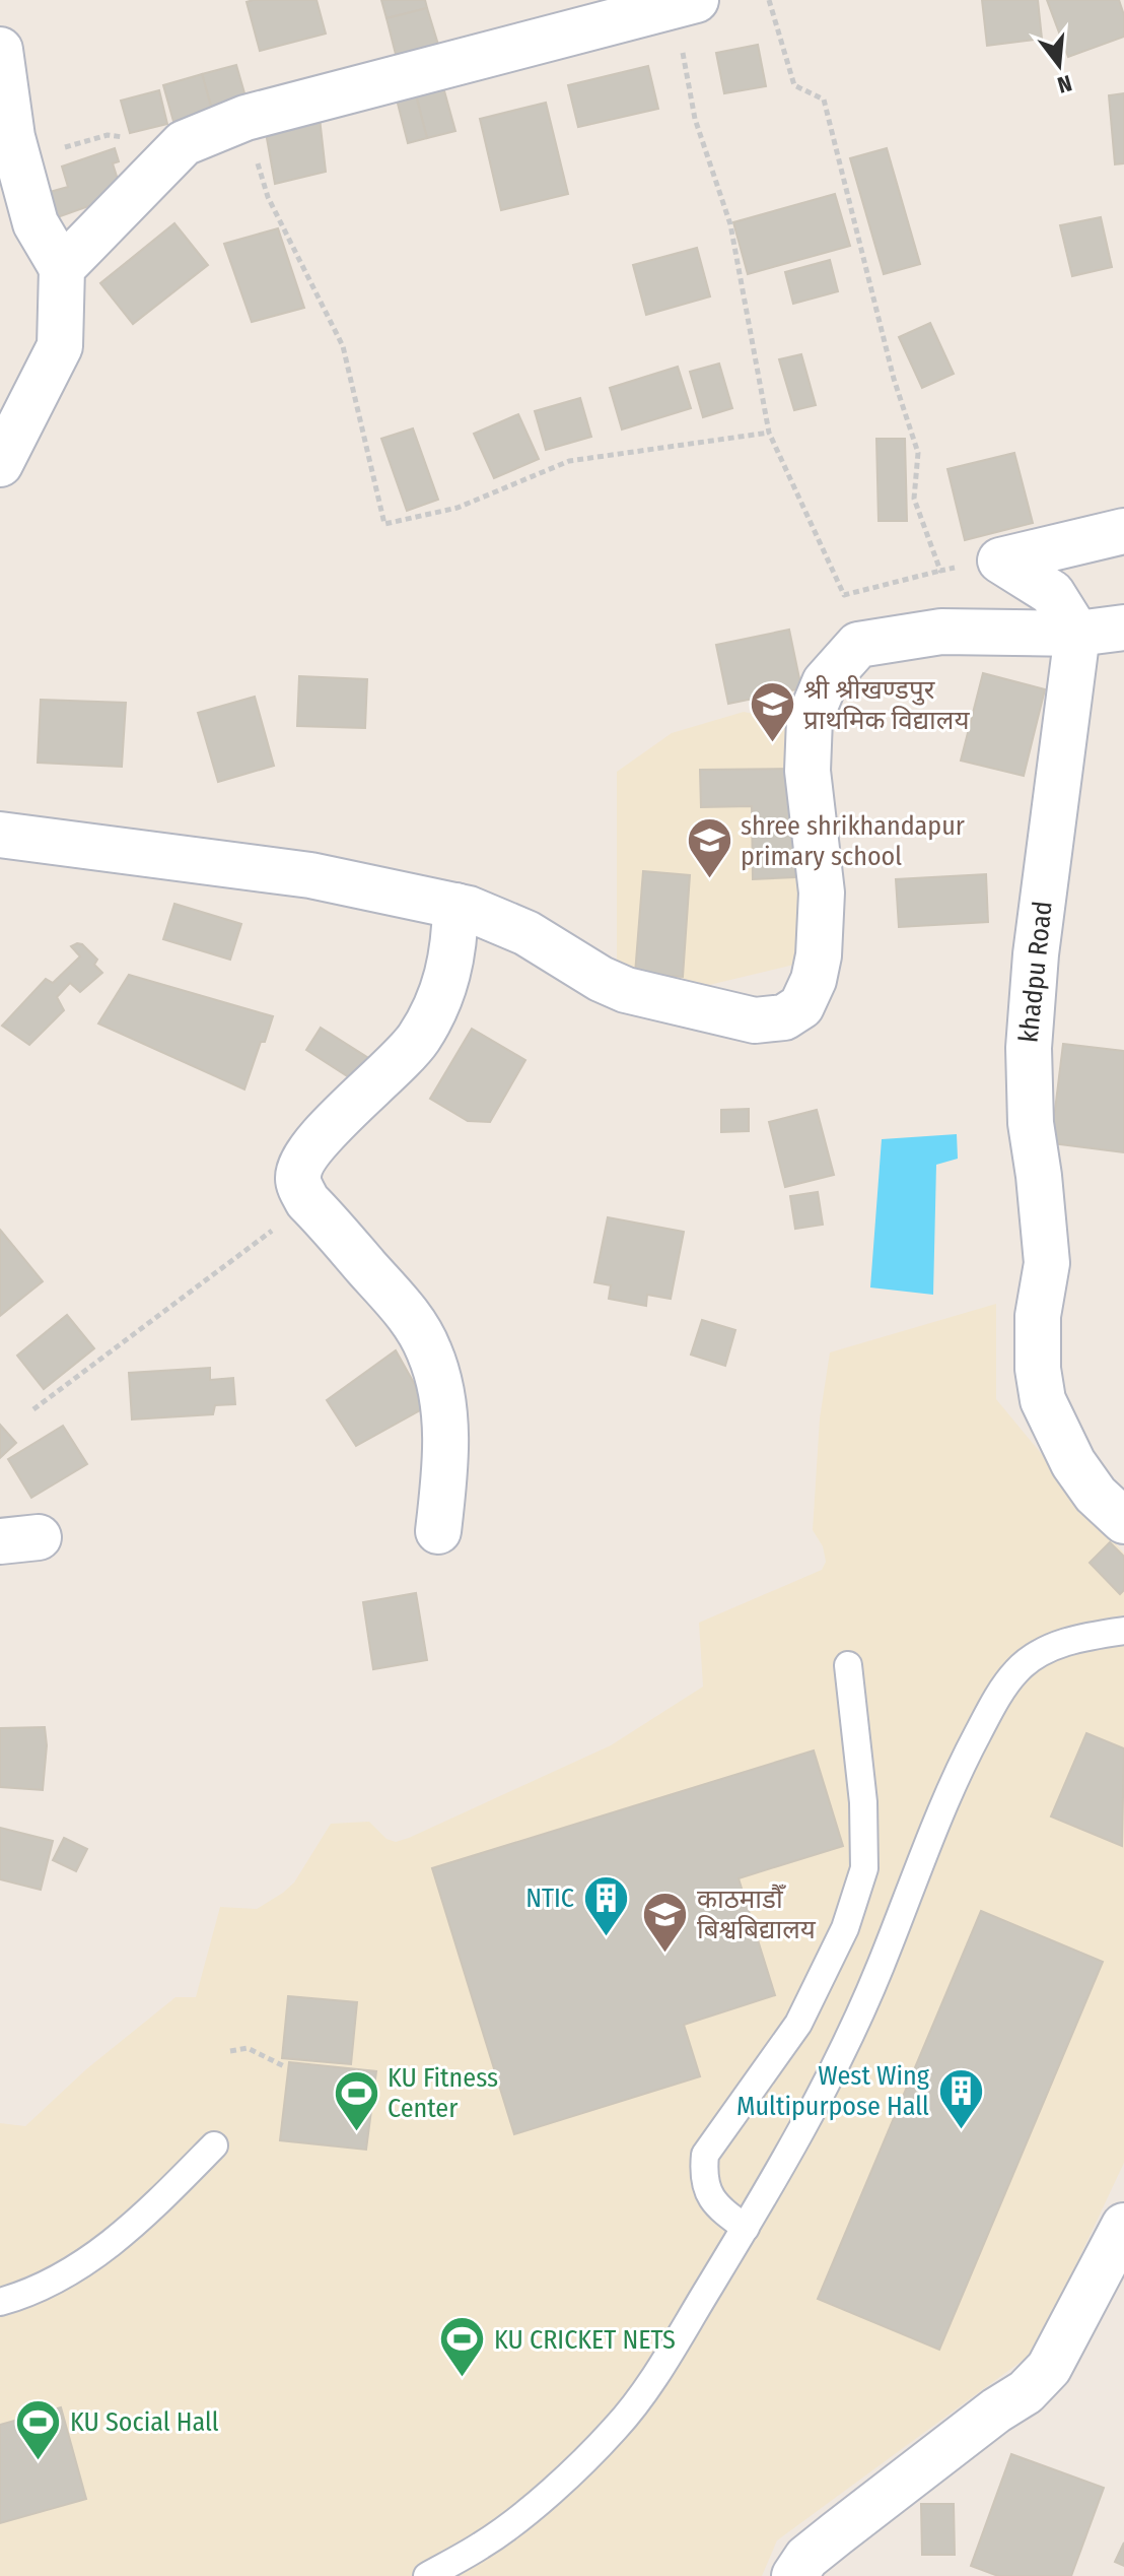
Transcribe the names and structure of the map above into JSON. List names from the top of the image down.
{
  "streets": {
    "street": ["khadpu Road"]
  },
  "places": {
    "school or university": ["श्री श्रीखण्डपुर प्राथमिक विद्यालय", "shree shrikhandapur primary school", "काठमाडौँ बिश्वबिद्यालय"],
    "building": ["NTIC", "West Wing Multipurpose Hall"],
    "sports": ["KU Fitness Center", "KU CRICKET NETS", "KU Social Hall"]
  },
  "north": "bottom"
}
